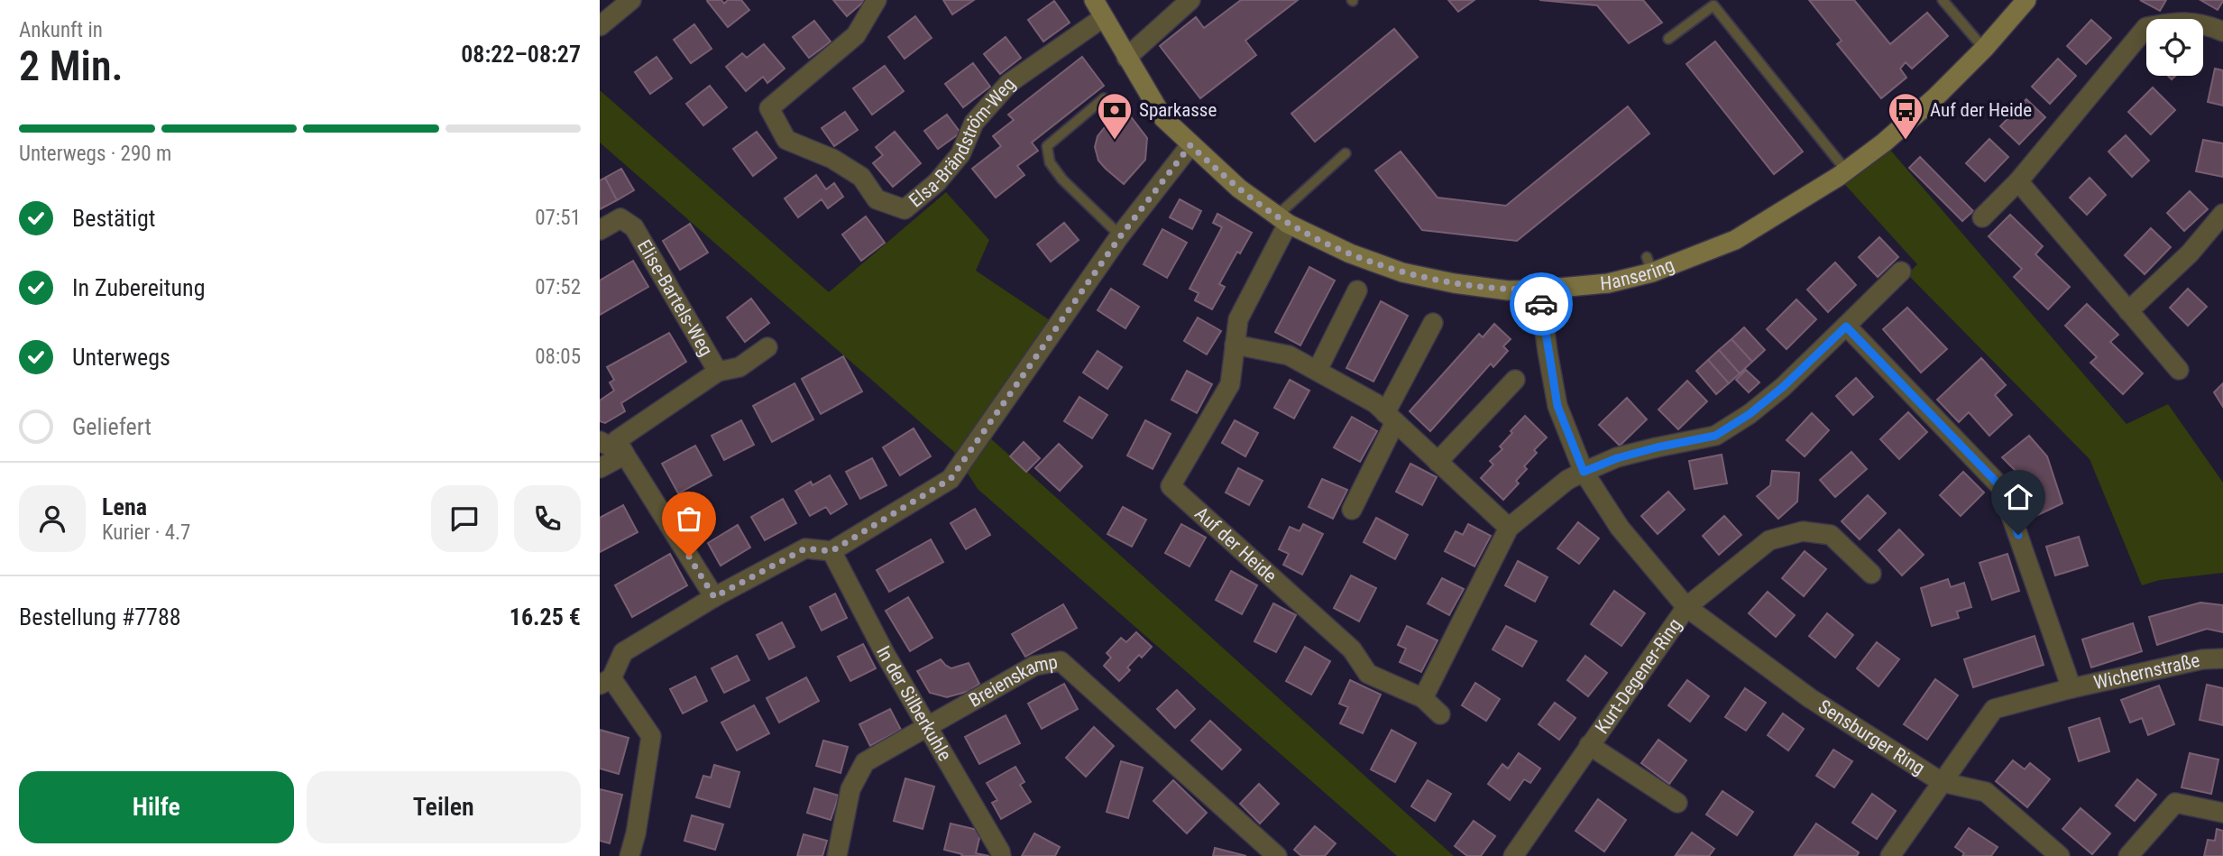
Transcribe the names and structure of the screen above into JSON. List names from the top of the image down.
{
  "streets": {
    "street": [
      "Elsa-Brändström-Weg",
      "Hansering",
      "Elise-Bartels-Weg",
      "Auf der Heide",
      "Wichernstraße",
      "Kurt-Degener-Ring",
      "Breienskamp",
      "In der Silberkuhle",
      "Sensburger Ring"
    ]
  },
  "crossings": [
    ["Elsa-Brändström-Weg", "Hansering"],
    ["Hansering", "Auf der Heide"],
    ["Hansering", "Sensburger Ring"],
    ["Wichernstraße", "Sensburger Ring"],
    ["Kurt-Degener-Ring", "Sensburger Ring"],
    ["Breienskamp", "In der Silberkuhle"]
  ],
  "places": {
    "bank": ["Sparkasse"],
    "bus stop": ["Auf der Heide"]
  },
  "page": {
    "heading": ["2 Min.", "Ankunft in", "08:22–08:27"],
    "panel": [
      "Lena",
      "Kurier · 4.7",
      "Bestellung #7788",
      "16.25 €"
    ],
    "bar": "Unterwegs · 290 m",
    "list": [
      ["Bestätigt", "07:51"],
      ["In Zubereitung", "07:52"],
      ["Unterwegs", "08:05"],
      "Geliefert"
    ],
    "buttons": ["Hilfe", "Teilen"]
  }
}
